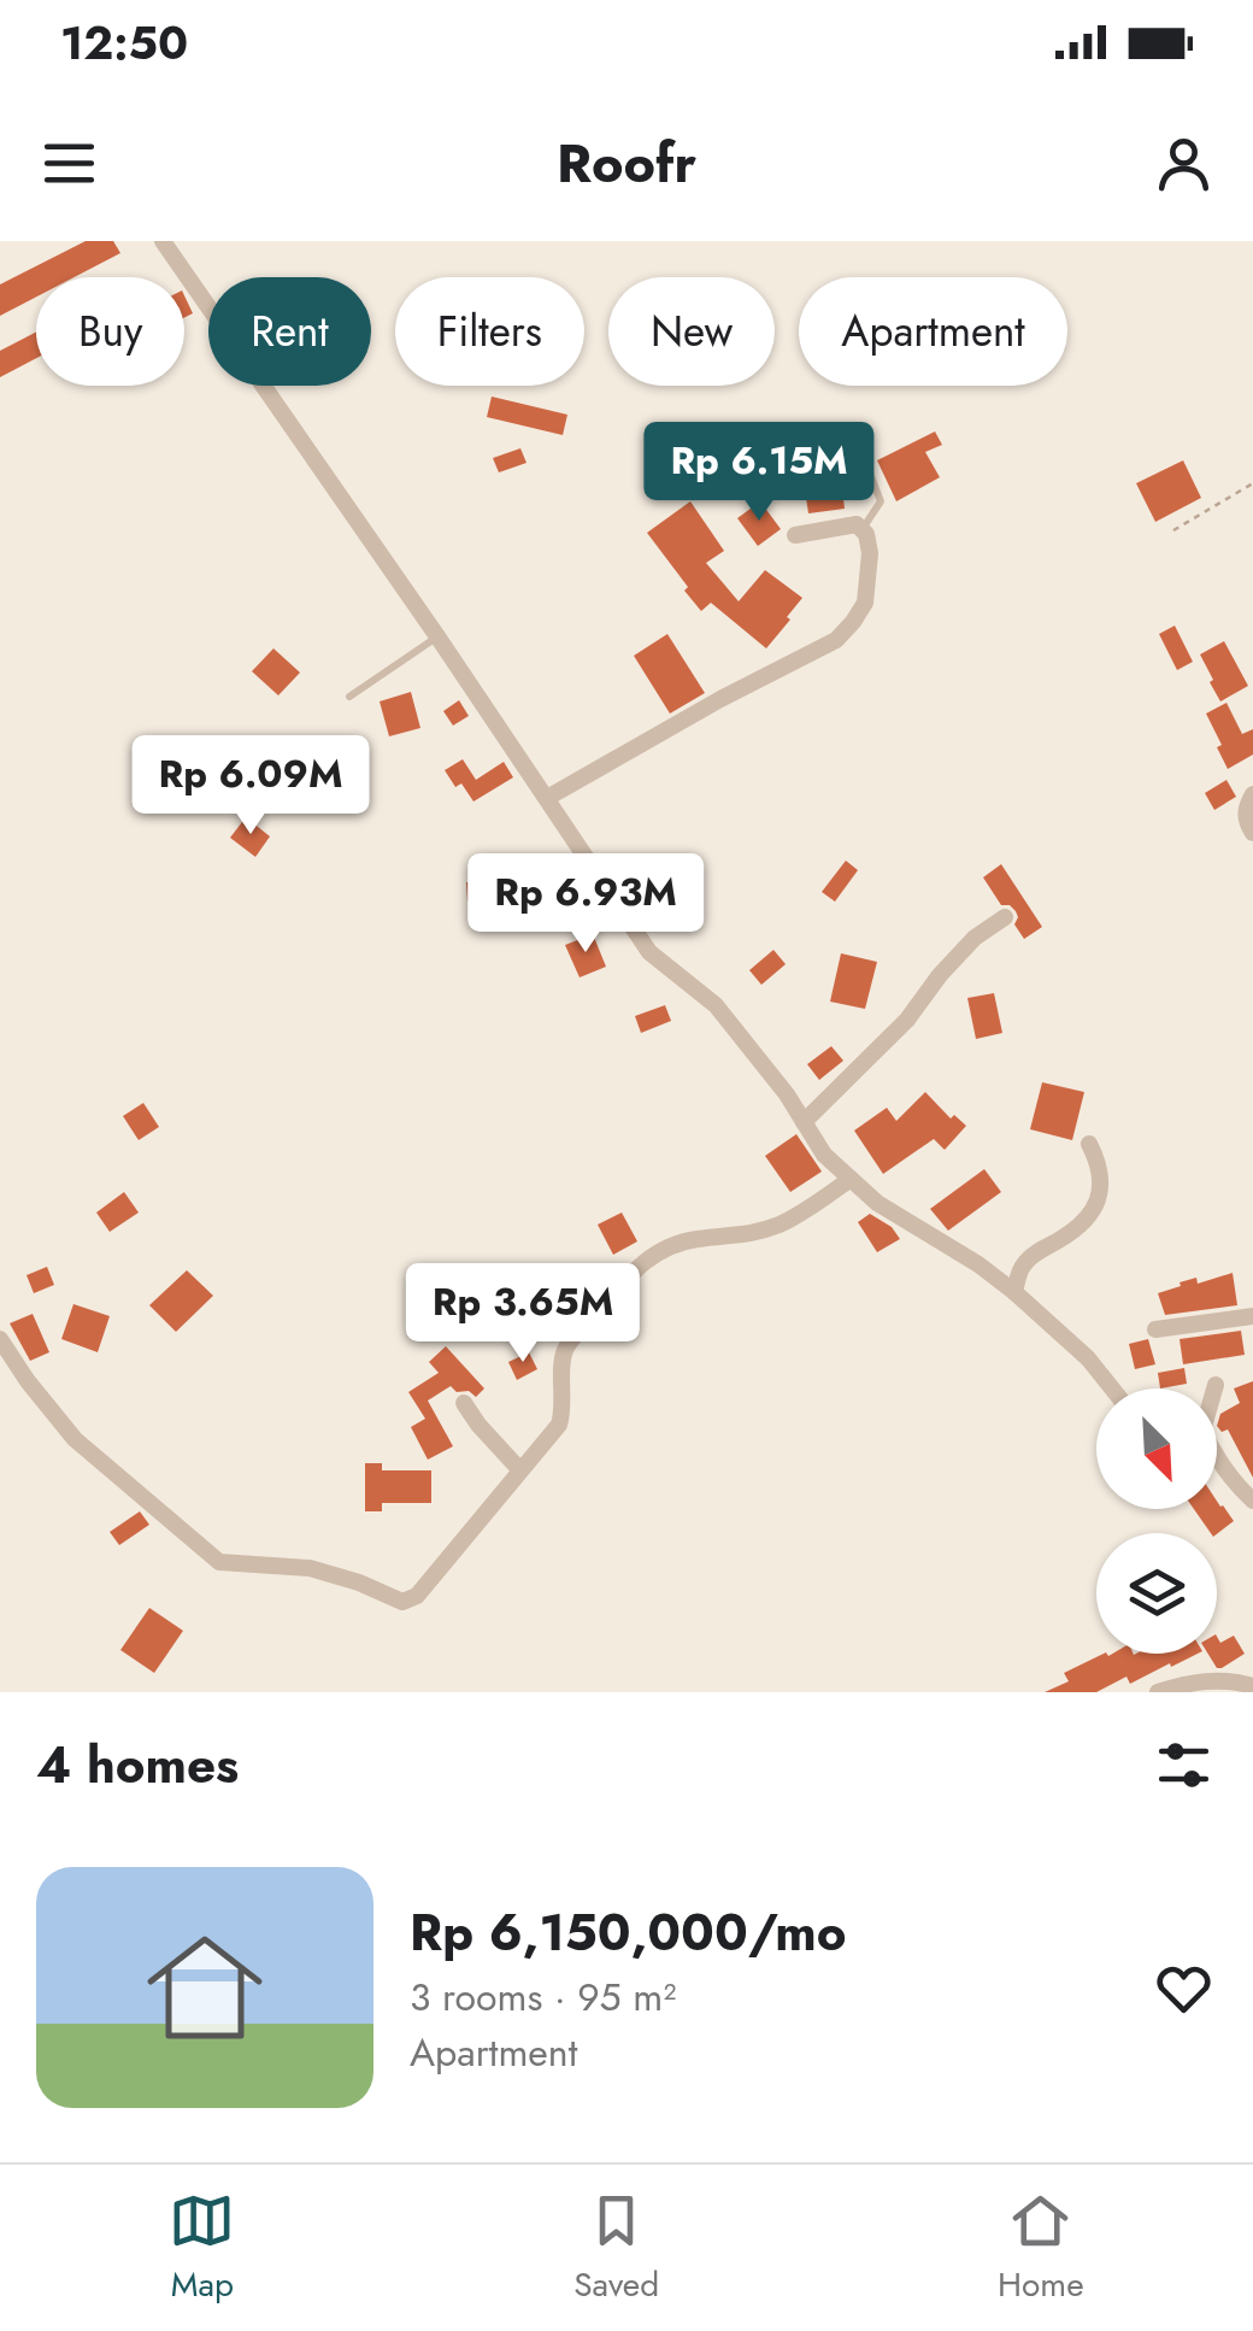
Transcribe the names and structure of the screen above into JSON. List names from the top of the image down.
{
  "north": "bottom right",
  "page": {
    "status": "12:50",
    "header": "Roofr",
    "chip": [
      "Buy",
      "Rent",
      "Filters",
      "New",
      "Apartment"
    ],
    "price": [
      "Rp 6.15M",
      "Rp 6.09M",
      "Rp 6.93M",
      "Rp 3.65M"
    ],
    "heading": "4 homes",
    "list": [
      {
        "name": "Rp 6,150,000/mo",
        "note": "3 rooms · 95 m² · Apartment"
      }
    ],
    "tabs": ["Map", "Saved", "Home"]
  }
}
